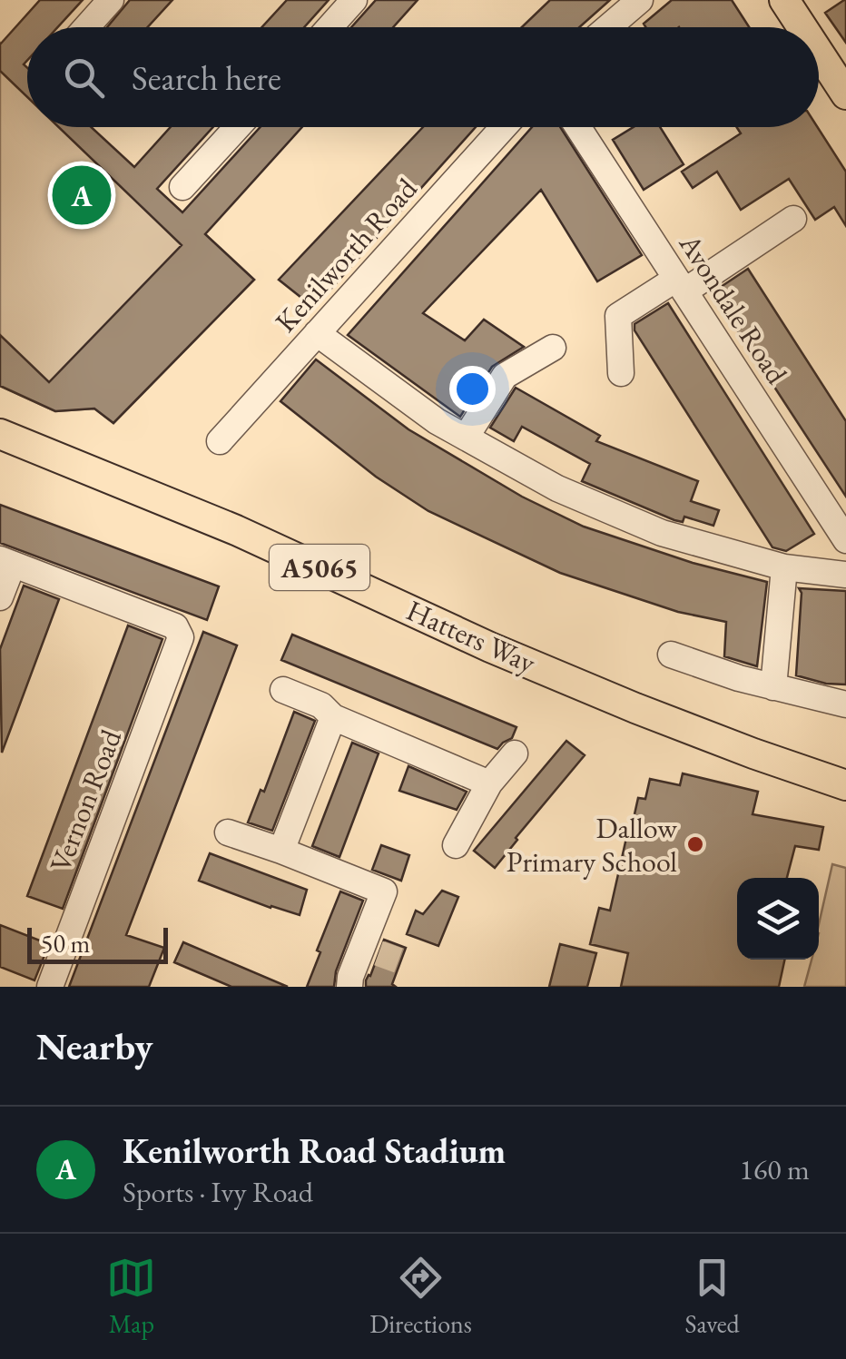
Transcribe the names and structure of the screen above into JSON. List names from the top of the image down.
{
  "streets": {
    "main road": ["A5065", "Hatters Way"],
    "street": ["Kenilworth Road", "Avondale Road", "Vernon Road"]
  },
  "places": ["Dallow Primary School"],
  "scale_bar": "50 m",
  "page": {
    "search": "Search here",
    "pins": "A",
    "scale": "50 m",
    "heading": "Nearby",
    "list": [
      {
        "mark": "A",
        "name": "Kenilworth Road Stadium",
        "note": "Sports · Ivy Road",
        "value": "160 m"
      }
    ],
    "nav": ["Map", "Directions", "Saved"]
  }
}
